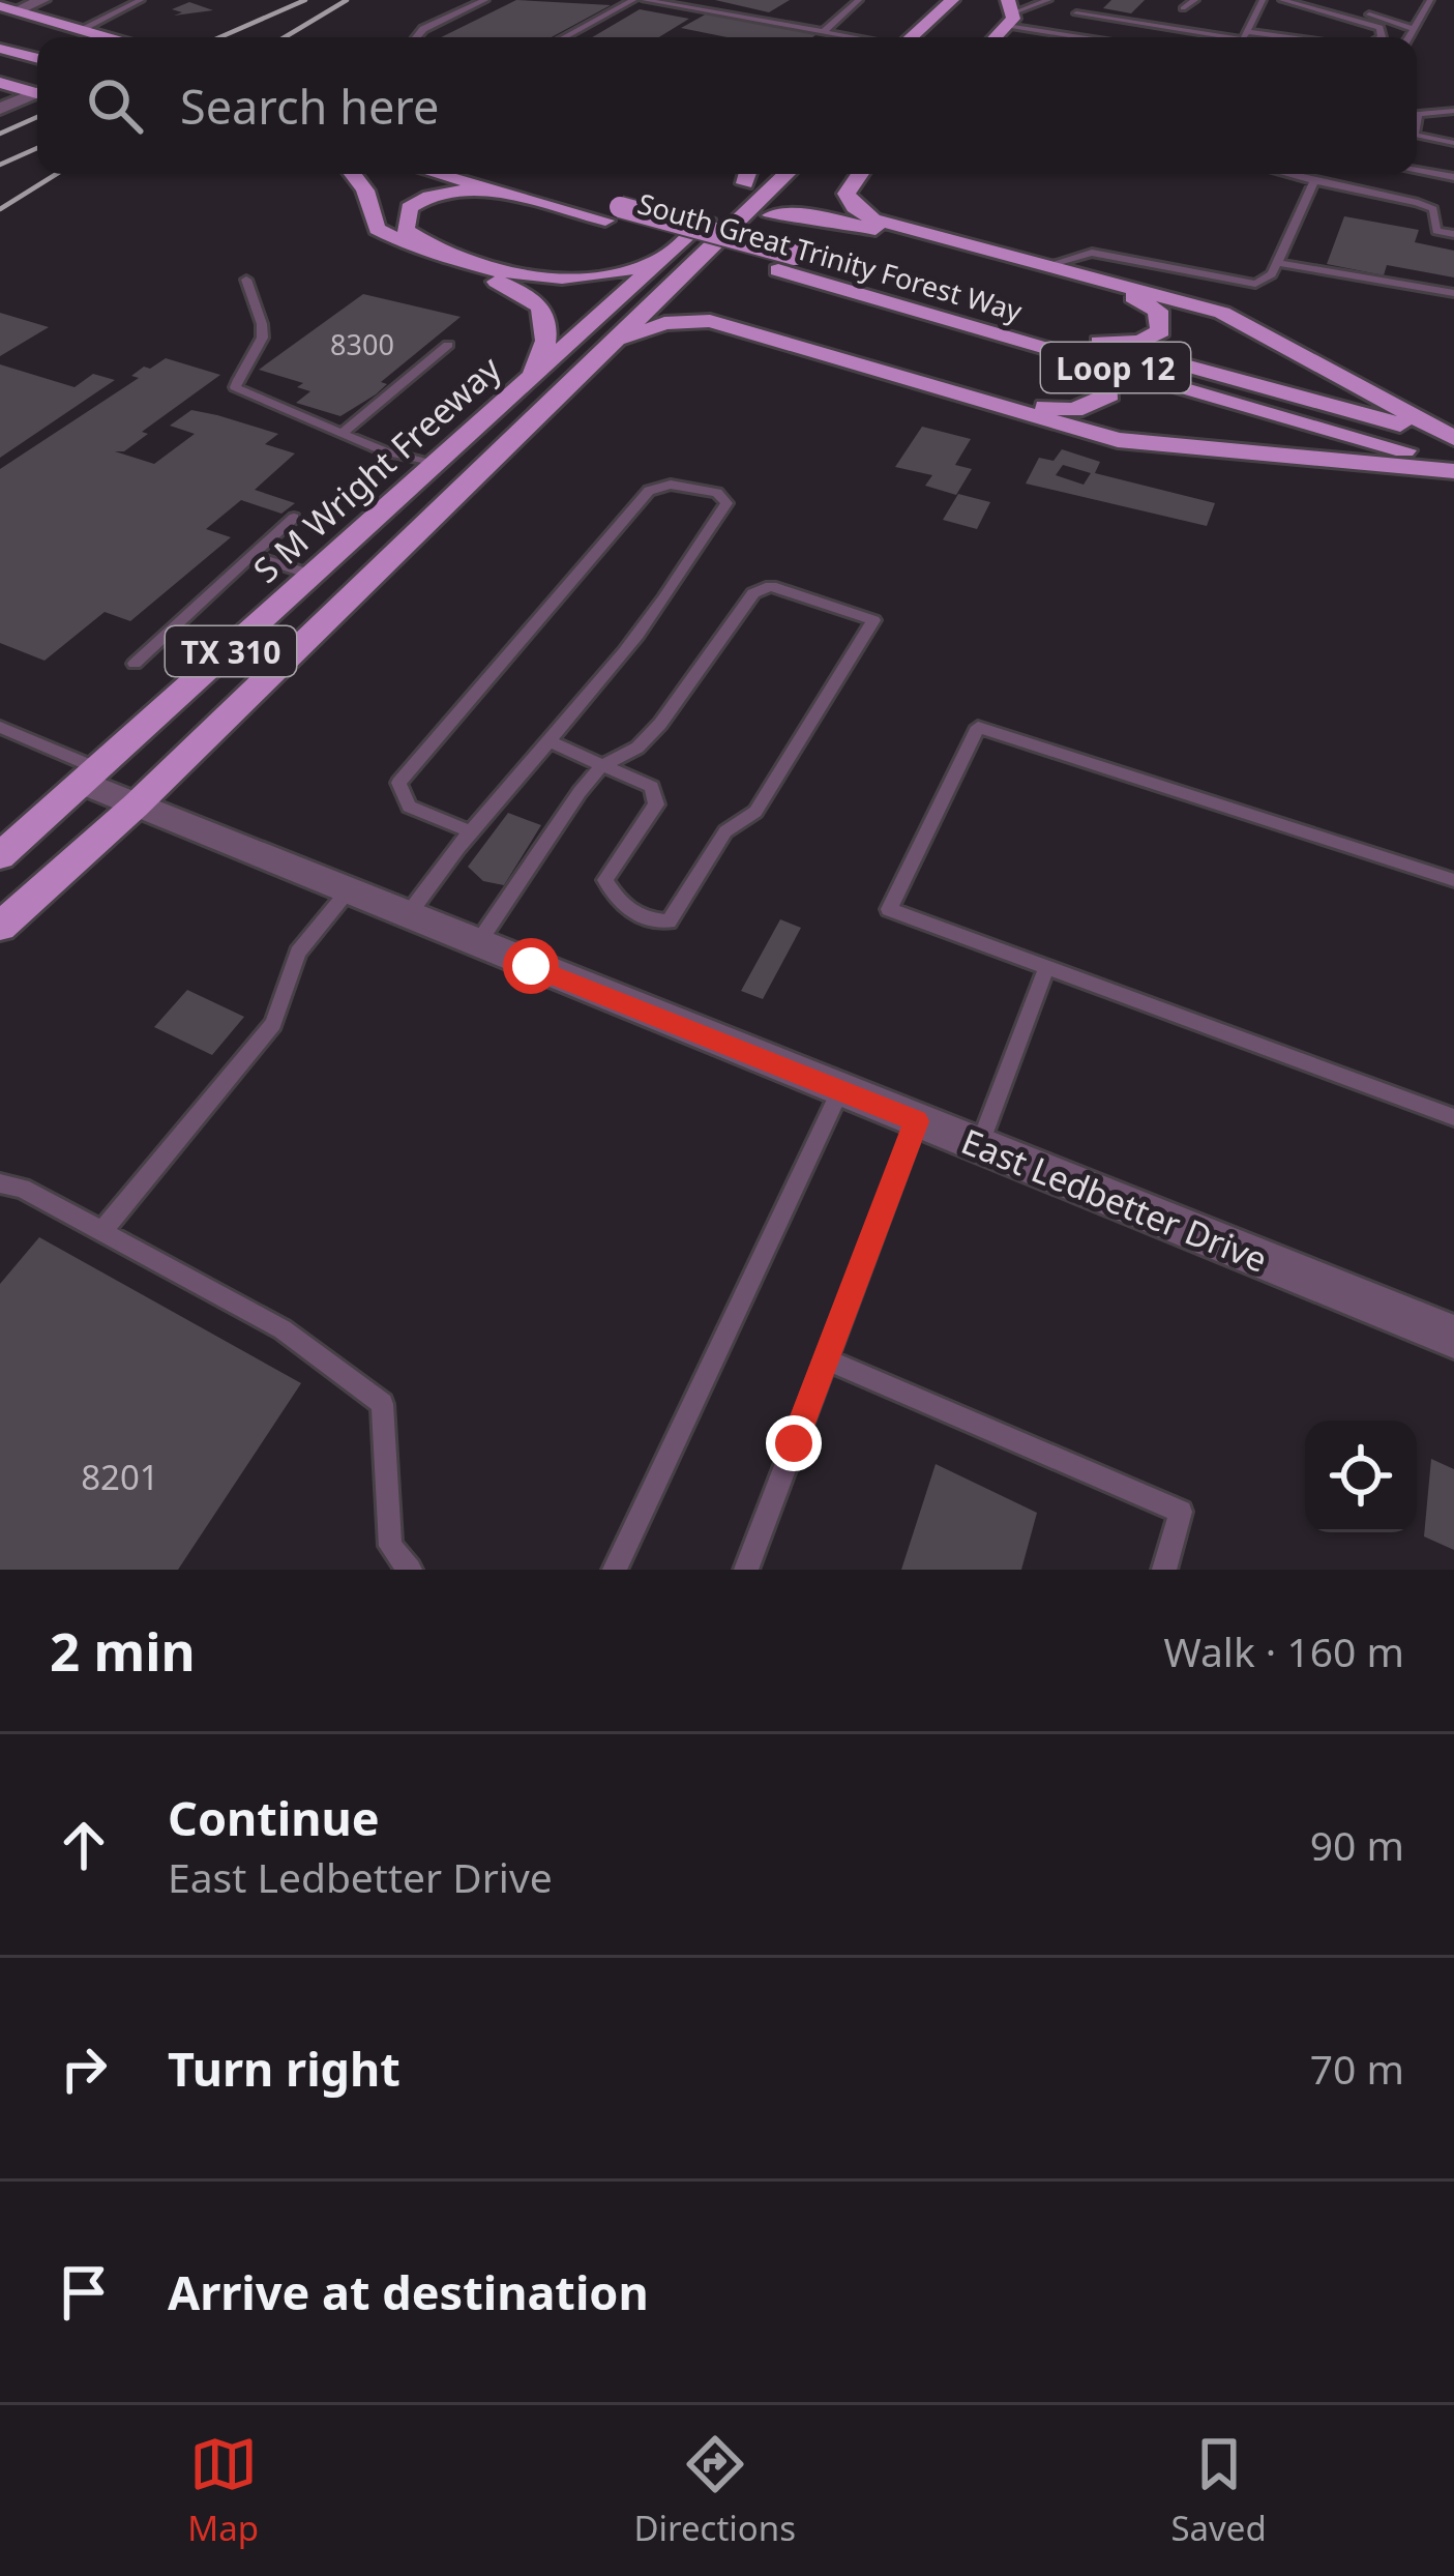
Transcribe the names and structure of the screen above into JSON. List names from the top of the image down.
{
  "streets": {
    "main road": [
      "South Great Trinity Forest Way",
      "Loop 12",
      "S M Wright Freeway",
      "TX 310"
    ],
    "street": ["East Ledbetter Drive"]
  },
  "crossings": [
    ["S M Wright Freeway", "TX 310"],
    ["S M Wright Freeway", "East Ledbetter Drive"]
  ],
  "house_numbers": ["8300", "8201"],
  "page": {
    "search": "Search here",
    "heading": ["2 min", "Walk · 160 m"],
    "list": [
      ["Continue", "East Ledbetter Drive", "90 m"],
      ["Turn right", "70 m"],
      "Arrive at destination"
    ],
    "nav": ["Map", "Directions", "Saved"]
  }
}
